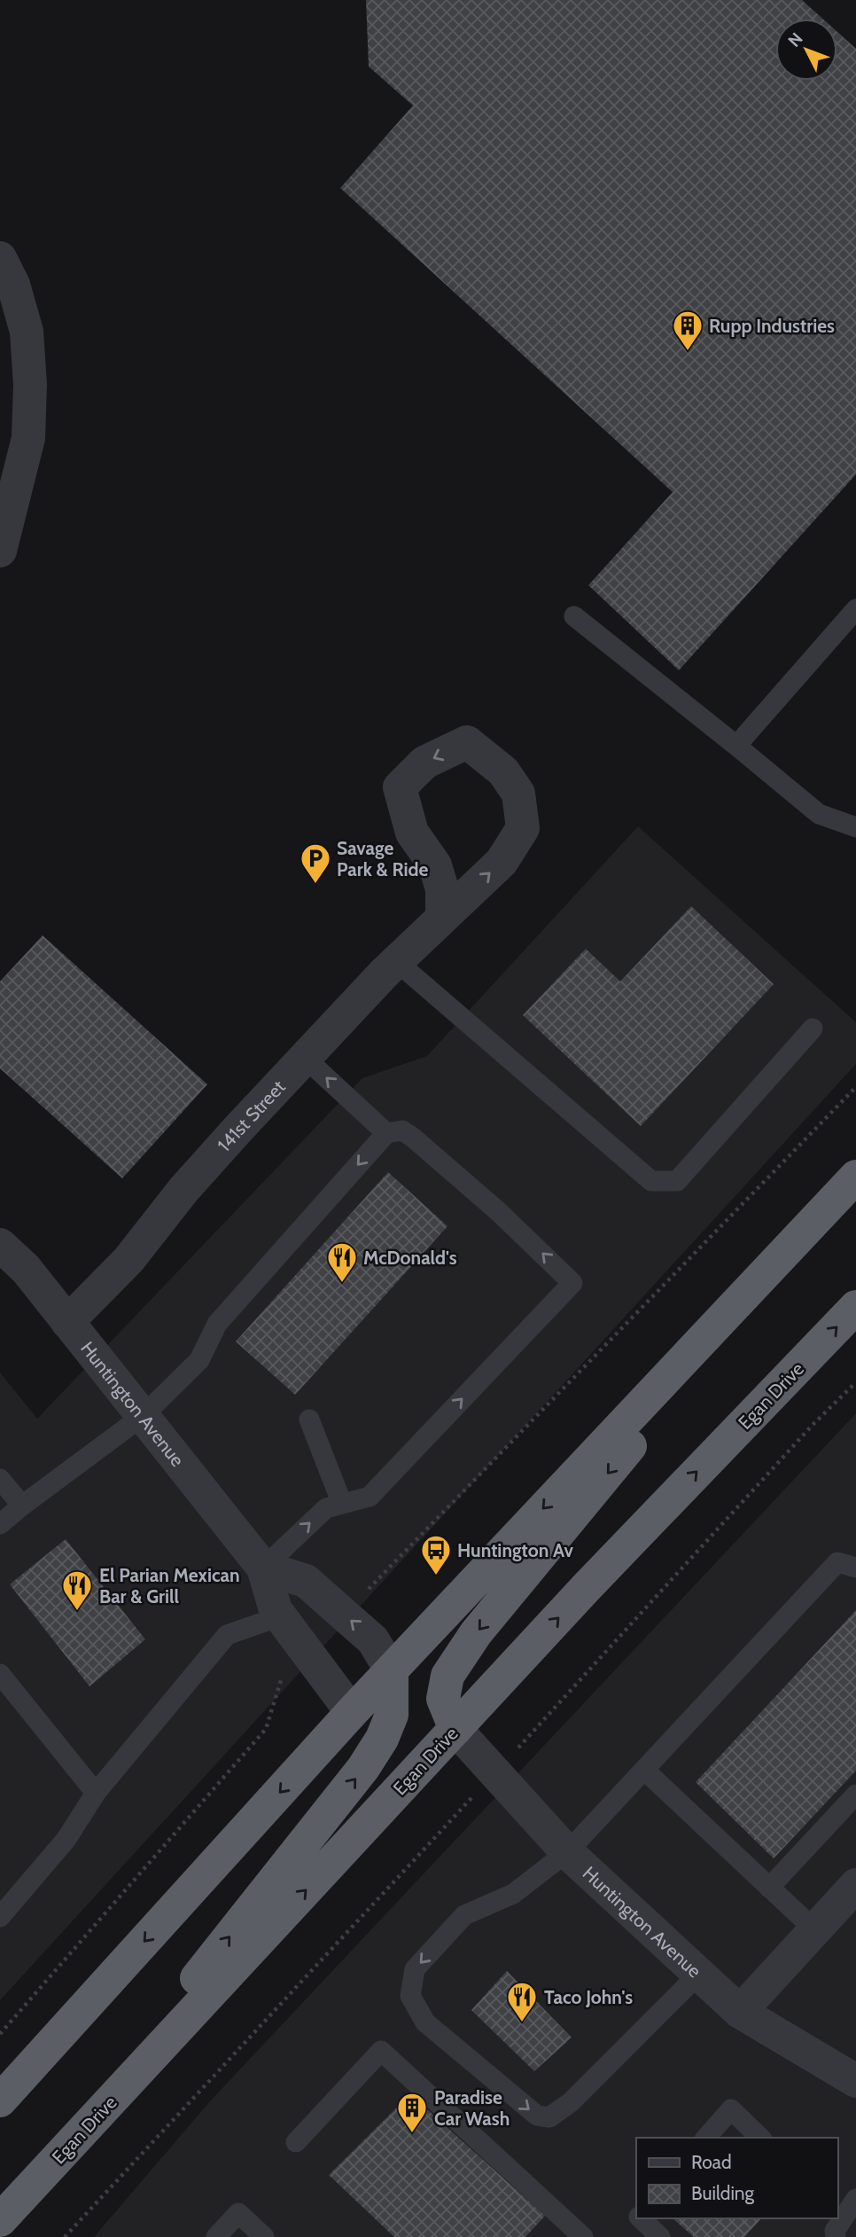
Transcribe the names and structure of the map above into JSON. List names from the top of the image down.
{
  "streets": {
    "highway": ["Egan Drive"],
    "street": ["141st Street", "Huntington Avenue"]
  },
  "crossings": [
    ["141st Street", "Huntington Avenue"],
    ["Egan Drive", "Huntington Avenue"]
  ],
  "places": {
    "building": ["Rupp Industries", "Paradise Car Wash"],
    "parking": ["Savage Park & Ride"],
    "restaurant": ["McDonald's", "El Parian Mexican Bar & Grill", "Taco John's"],
    "bus stop": ["Huntington Av"]
  },
  "legend": ["Road", "Building"],
  "north": "top left"
}
